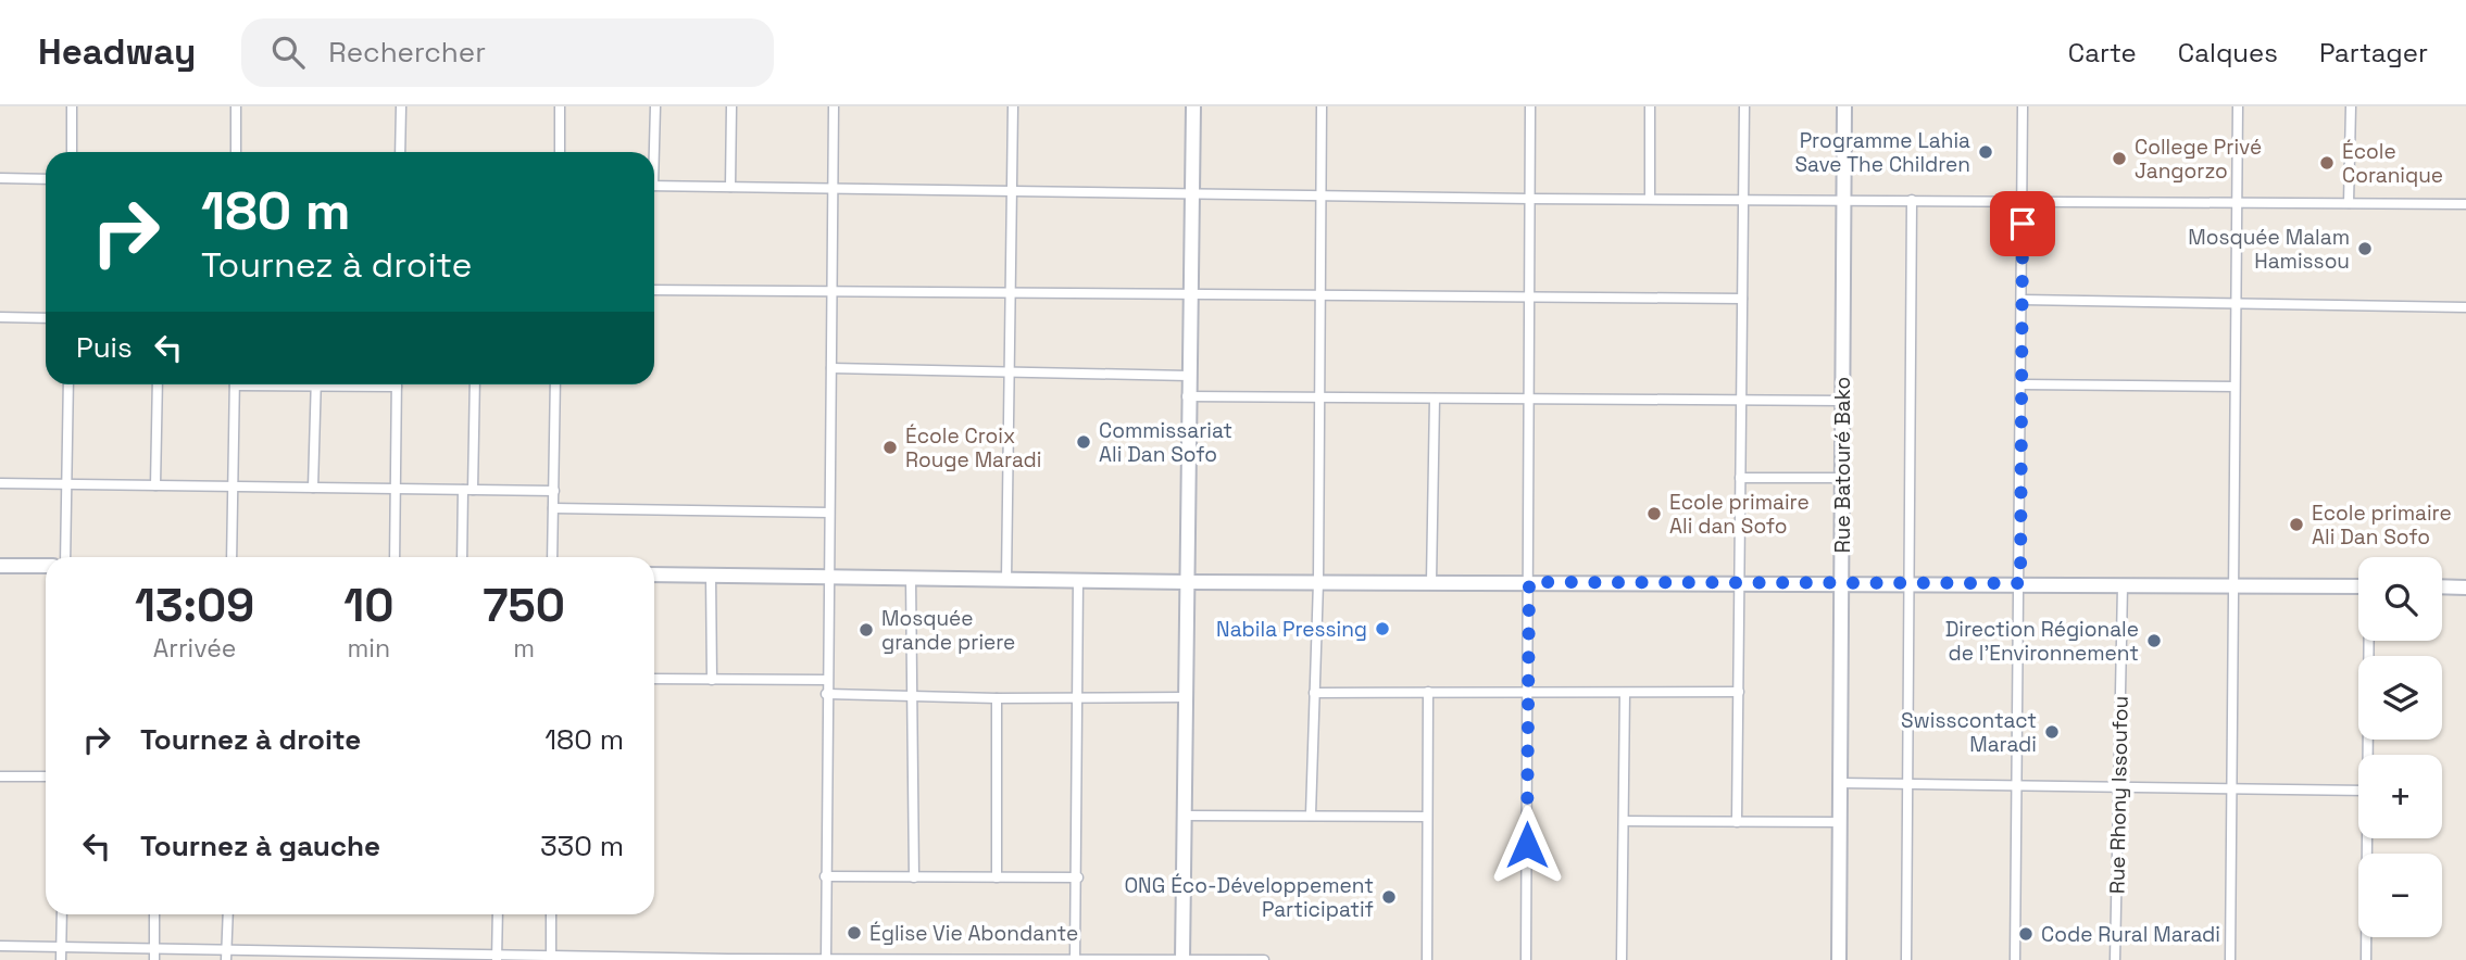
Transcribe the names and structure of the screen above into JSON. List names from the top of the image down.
{
  "streets": {
    "street": ["Rue Batouré Bako", "Rue Rhony Issoufou"]
  },
  "places": [
    "Programme Lahia Save The Children",
    "College Privé Jangorzo",
    "École Coranique",
    "Mosquée Malam Hamissou",
    "Commissariat Ali Dan Sofo",
    "École Croix Rouge Maradi",
    "Ecole primaire Ali dan Sofo",
    "Ecole primaire Ali Dan Sofo",
    "Nabila Pressing",
    "Mosquée grande priere",
    "Direction Régionale de l'Environnement",
    "Swisscontact Maradi",
    "ONG Éco-Développement Participatif",
    "Église Vie Abondante",
    "Code Rural Maradi"
  ],
  "page": {
    "header": "Headway",
    "search": "Rechercher",
    "nav": ["Carte", "Calques", "Partager"],
    "turn": ["180 m", "Tournez à droite"],
    "then": "Puis",
    "map_buttons": ["+", "−"],
    "eta": [
      "13:09",
      "Arrivée",
      "10",
      "min",
      "750",
      "m"
    ],
    "list": [
      {
        "name": "Tournez à droite",
        "value": "180 m"
      },
      {
        "name": "Tournez à gauche",
        "value": "330 m"
      }
    ]
  }
}
